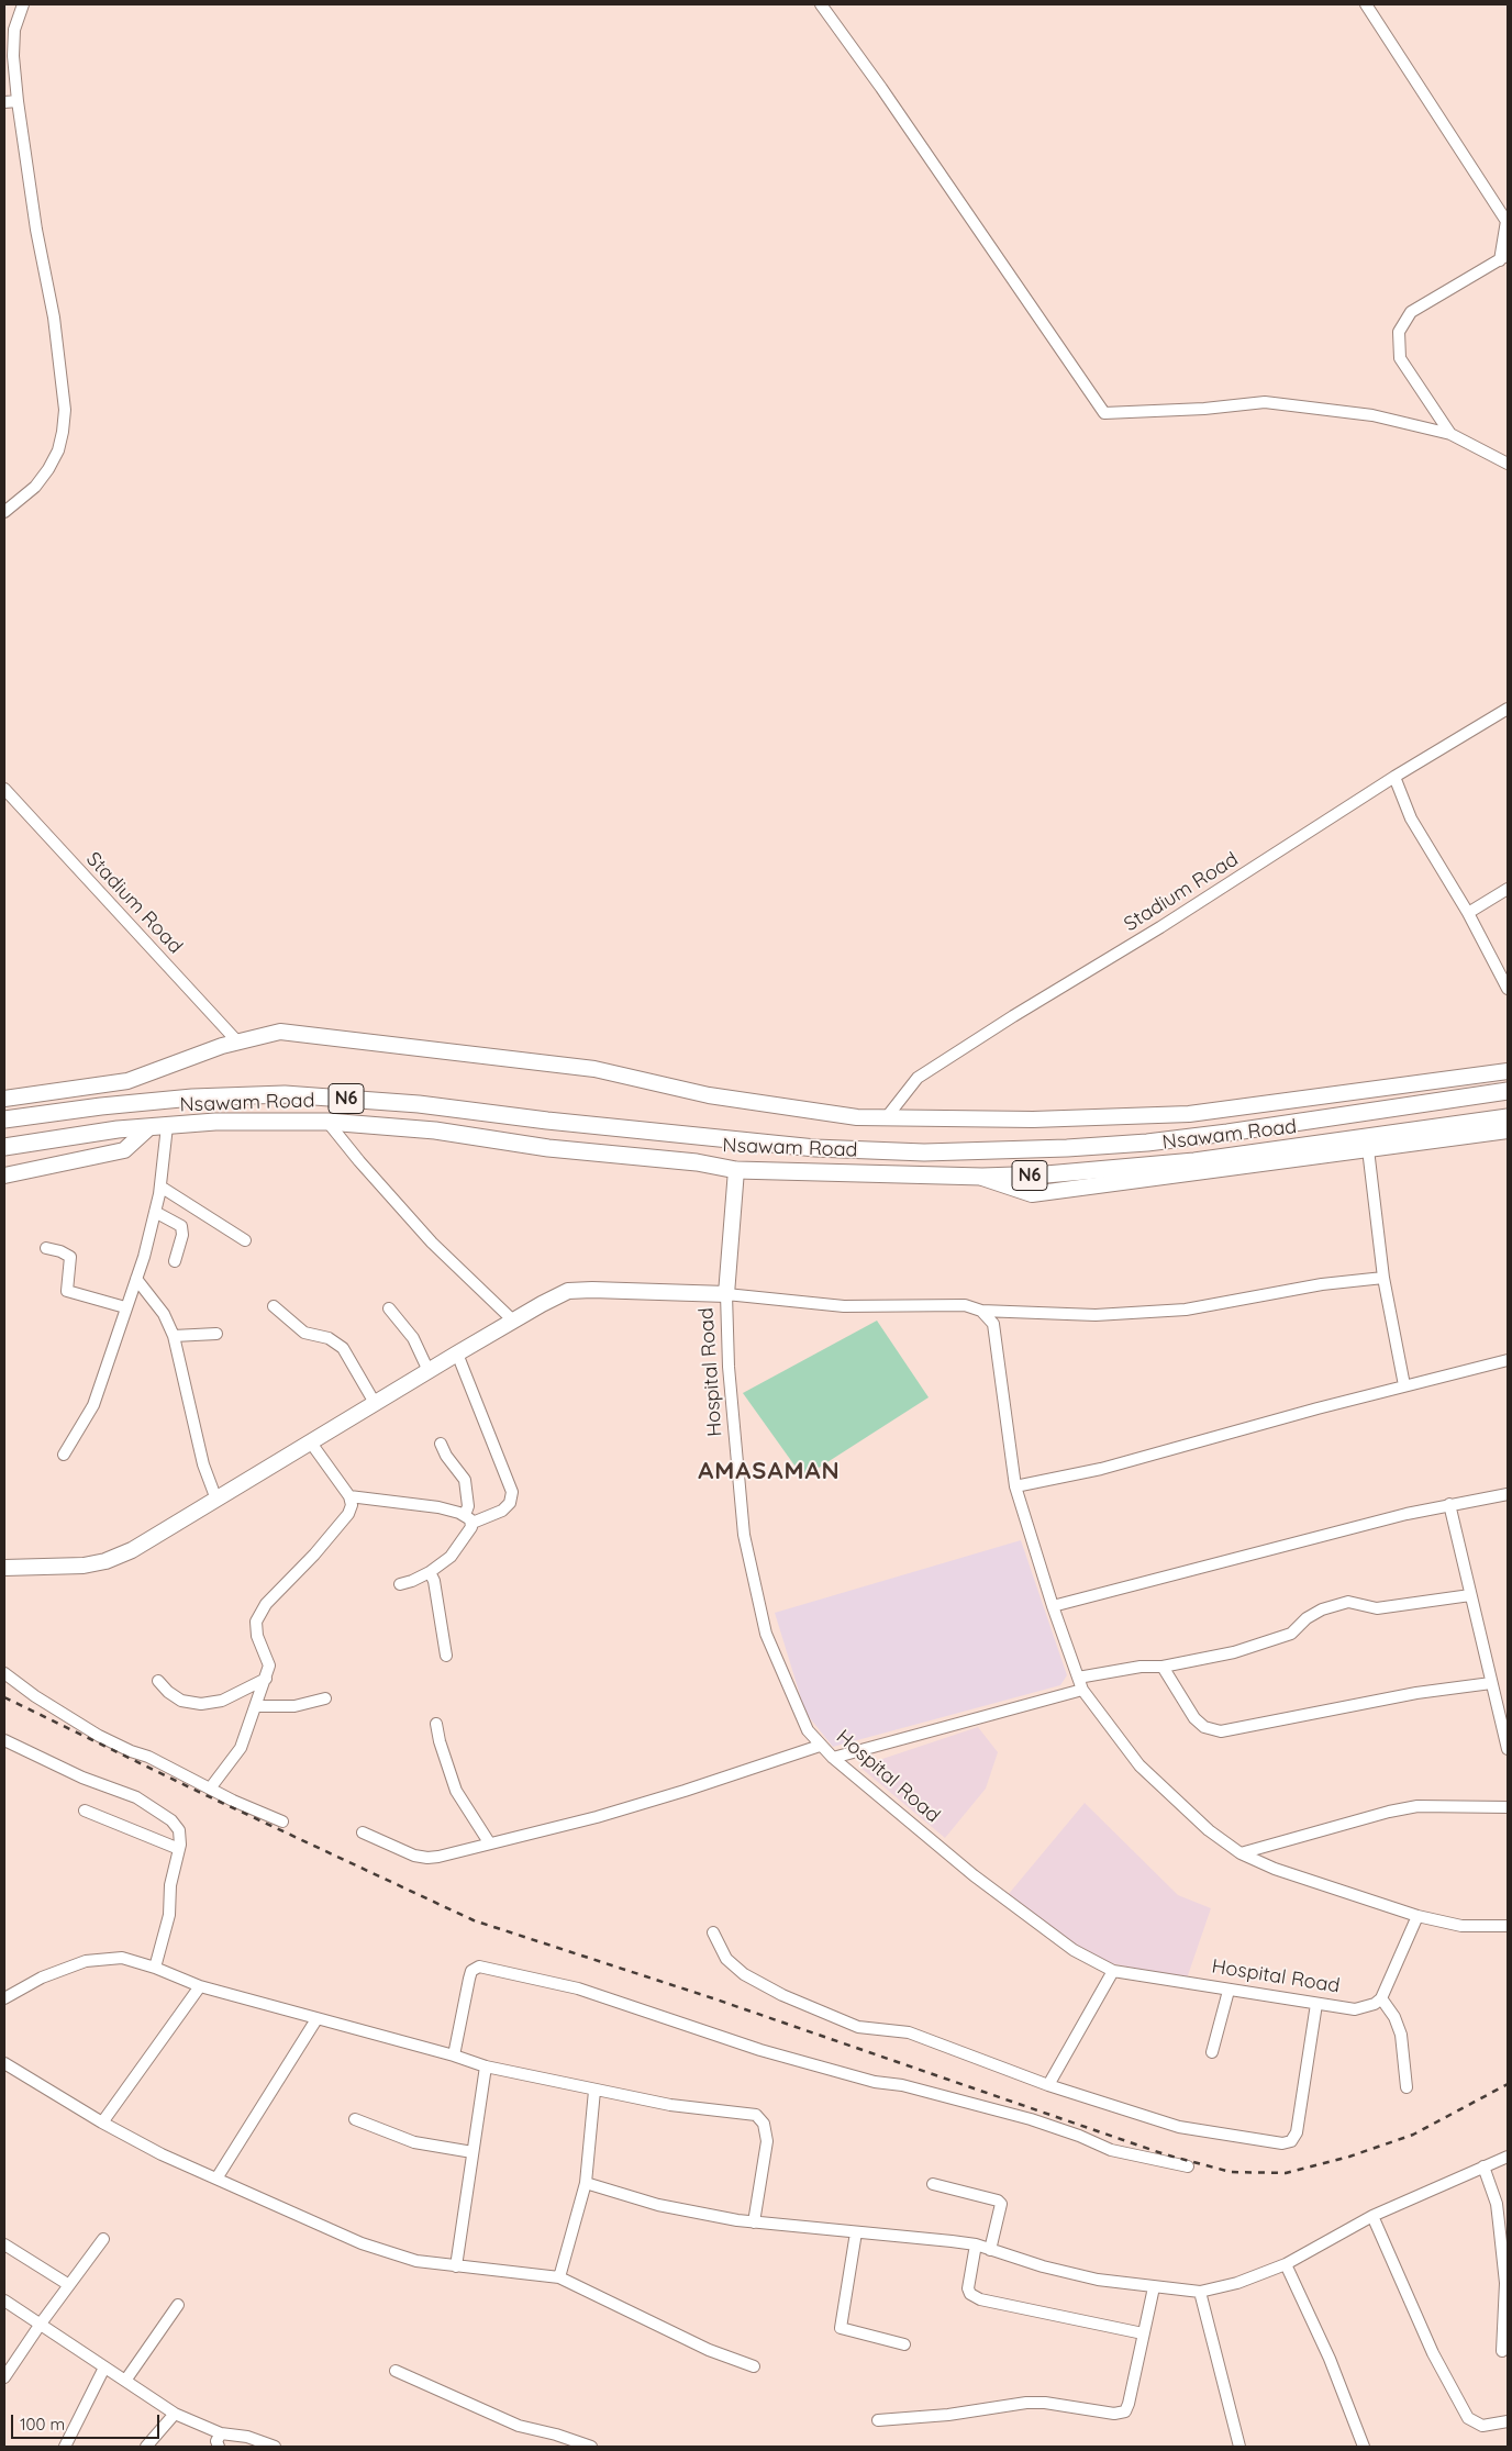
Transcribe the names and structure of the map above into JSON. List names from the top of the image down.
{
  "streets": {
    "highway": ["N6", "Nsawam Road"],
    "main road": ["Hospital Road"],
    "street": ["Stadium Road"]
  },
  "crossings": [
    ["Nsawam Road", "Hospital Road"]
  ],
  "districts": ["AMASAMAN"],
  "scale_bar": "100 m"
}
